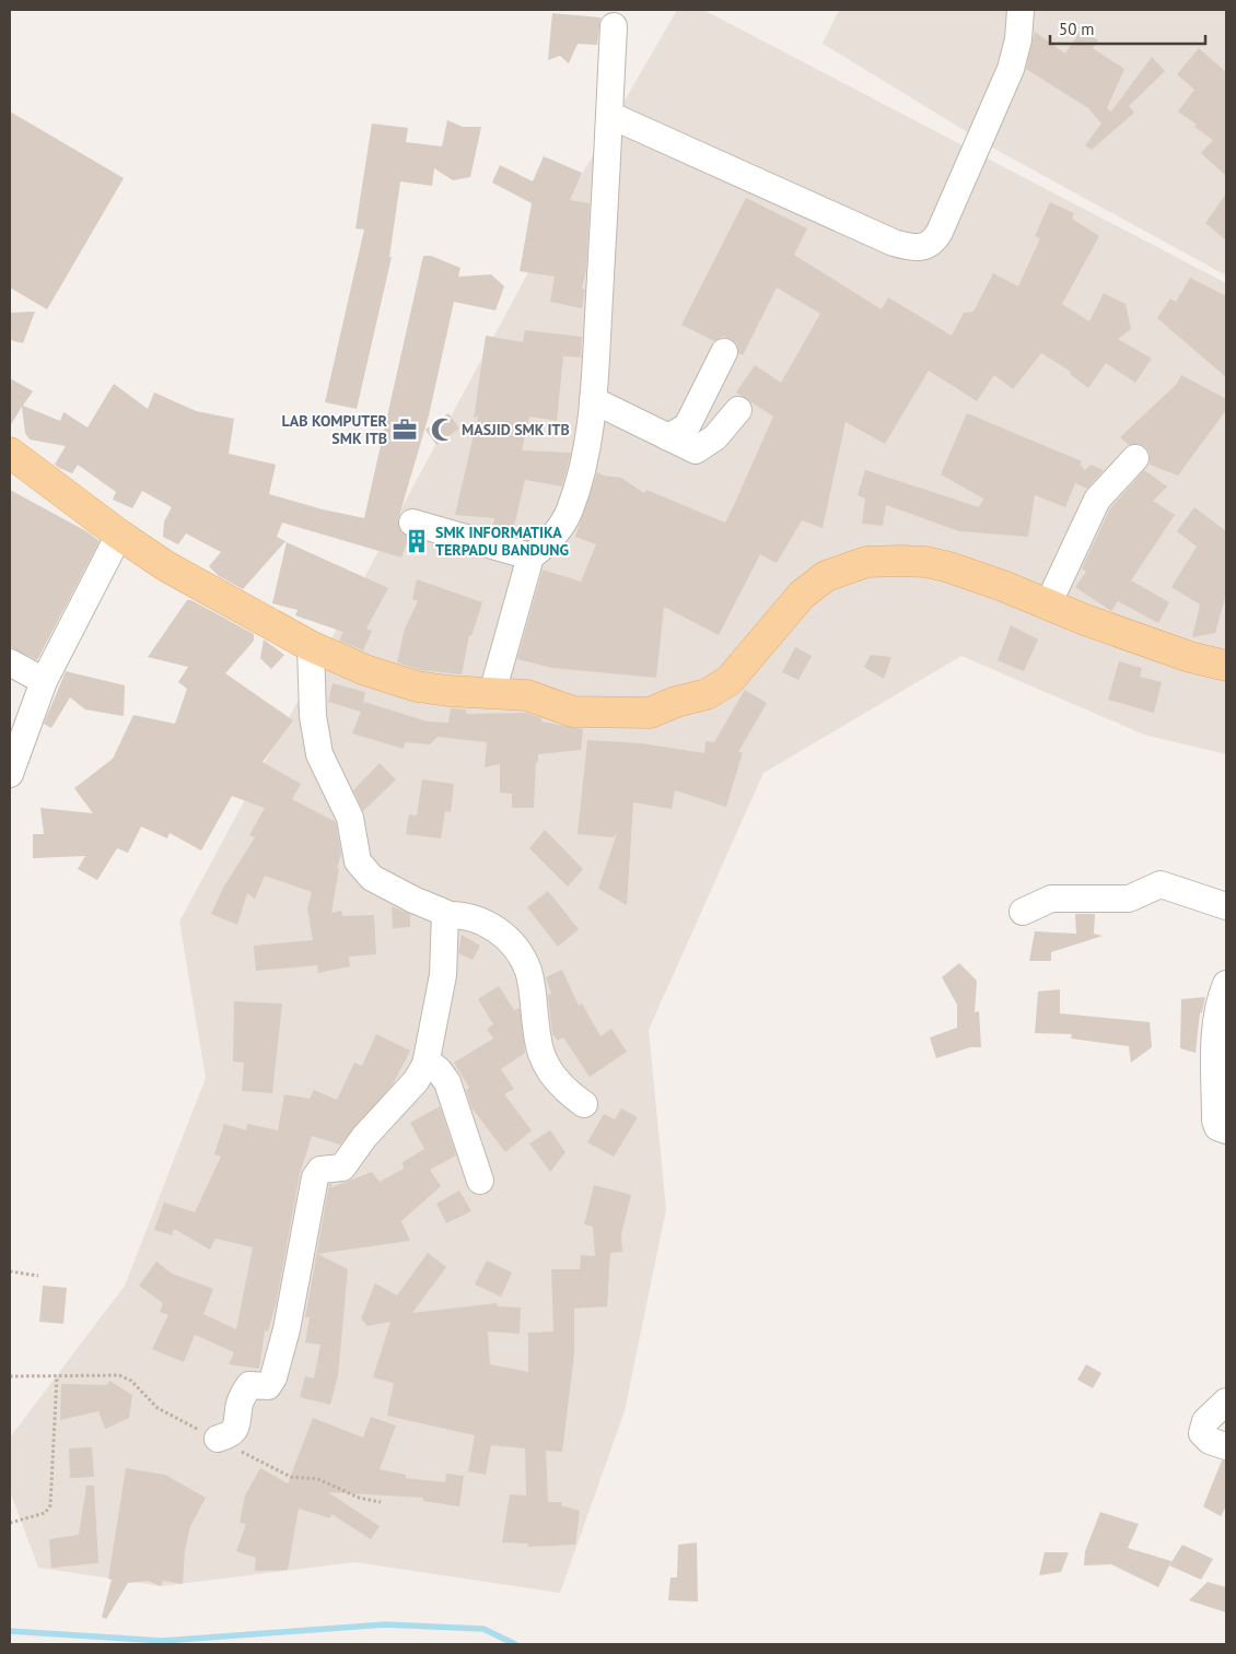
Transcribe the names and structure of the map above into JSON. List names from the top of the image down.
{
  "places": {
    "office": ["LAB KOMPUTER SMK ITB"],
    "mosque": ["MASJID SMK ITB"],
    "building": ["SMK INFORMATIKA TERPADU BANDUNG"]
  },
  "scale_bar": "50 m"
}
